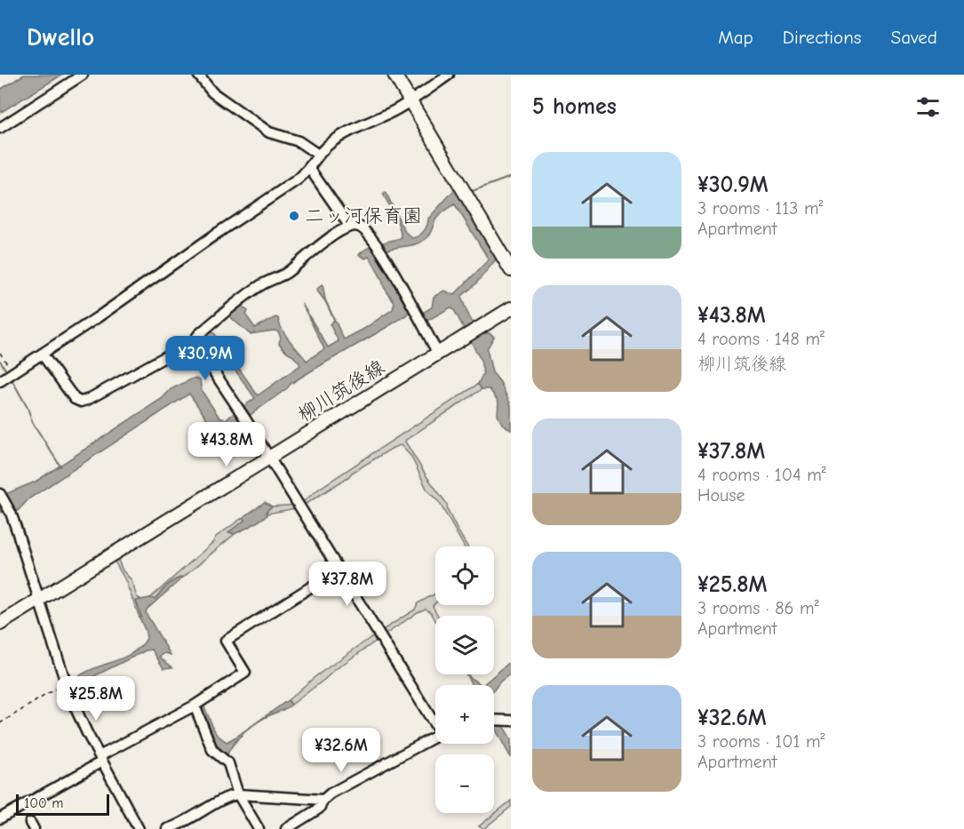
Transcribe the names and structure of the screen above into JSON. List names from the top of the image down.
{
  "streets": {
    "main road": ["柳川筑後線"]
  },
  "places": ["二ッ河保育園"],
  "scale_bar": "100 m",
  "page": {
    "header": "Dwello",
    "nav": ["Map", "Directions", "Saved"],
    "heading": "5 homes",
    "list": [
      {
        "name": "¥30.9M",
        "note": "3 rooms · 113 m² · Apartment"
      },
      {
        "name": "¥43.8M",
        "note": "4 rooms · 148 m² · 柳川筑後線"
      },
      {
        "name": "¥37.8M",
        "note": "4 rooms · 104 m² · House"
      },
      {
        "name": "¥25.8M",
        "note": "3 rooms · 86 m² · Apartment"
      },
      {
        "name": "¥32.6M",
        "note": "3 rooms · 101 m² · Apartment"
      }
    ],
    "price": [
      "¥30.9M",
      "¥43.8M",
      "¥37.8M",
      "¥25.8M",
      "¥32.6M"
    ],
    "map_buttons": ["+", "−"],
    "scale": "100 m"
  }
}
